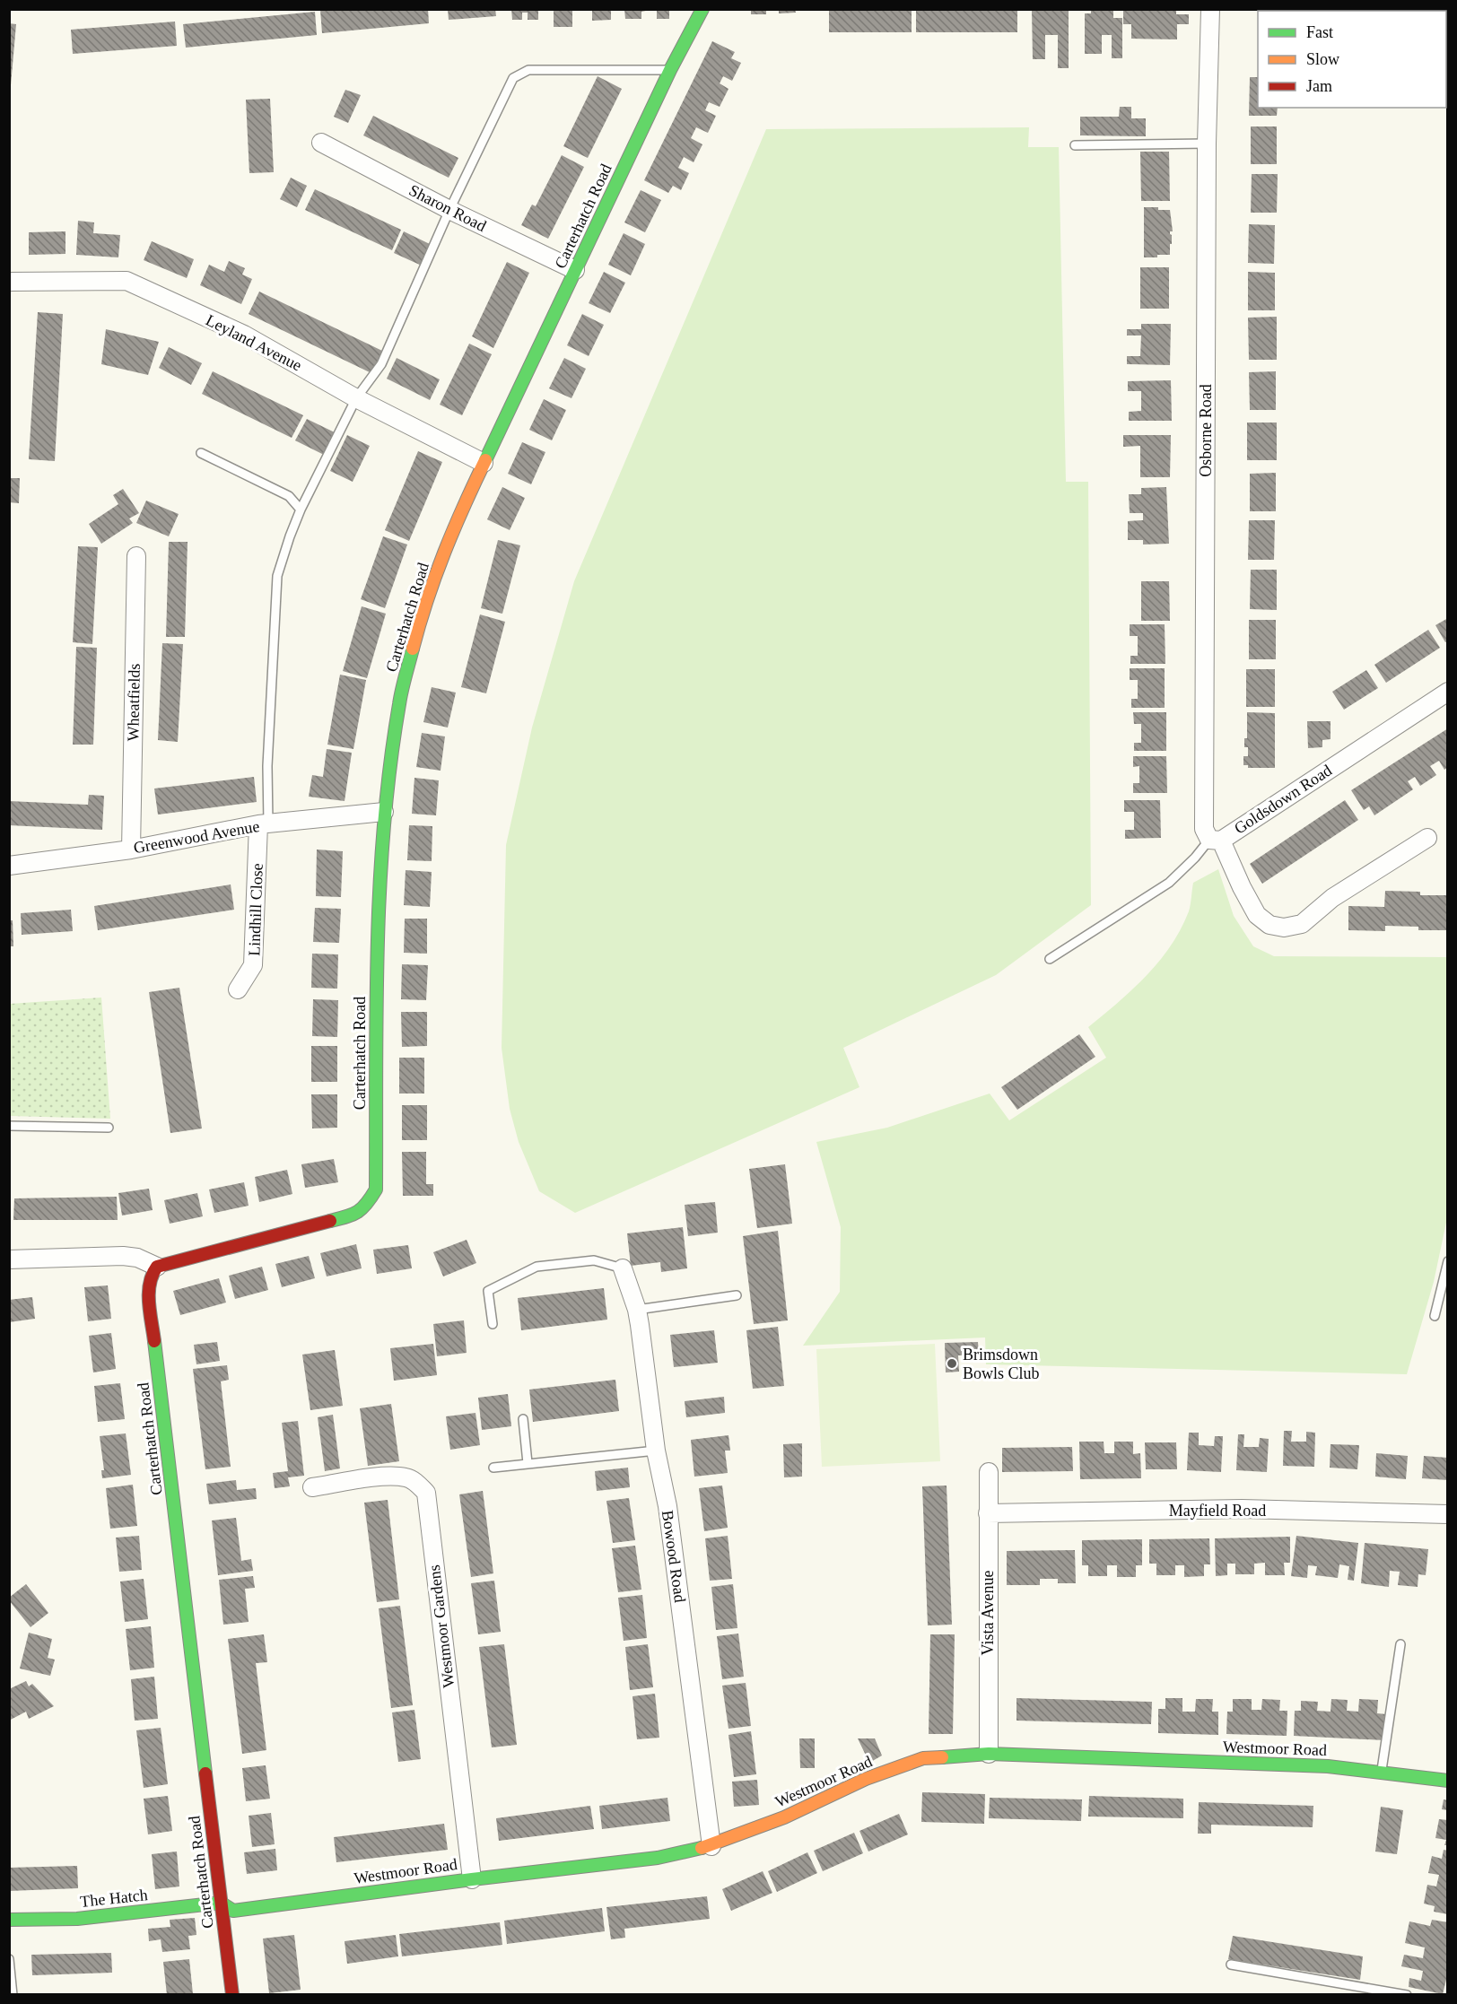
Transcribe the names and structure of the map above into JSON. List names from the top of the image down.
{
  "streets": {
    "street": [
      "Sharon Road",
      "Carterhatch Road",
      "Leyland Avenue",
      "Osborne Road",
      "Wheatfields",
      "Goldsdown Road",
      "Greenwood Avenue",
      "Lindhill Close",
      "Mayfield Road",
      "Bowood Road",
      "Vista Avenue",
      "Westmoor Gardens",
      "Westmoor Road",
      "The Hatch"
    ]
  },
  "crossings": [
    ["Sharon Road", "Carterhatch Road"],
    ["Carterhatch Road", "Leyland Avenue"],
    ["Carterhatch Road", "Greenwood Avenue"],
    ["Carterhatch Road", "Westmoor Road"],
    ["Carterhatch Road", "The Hatch"],
    ["Osborne Road", "Goldsdown Road"],
    ["Wheatfields", "Greenwood Avenue"],
    ["Greenwood Avenue", "Lindhill Close"],
    ["Mayfield Road", "Vista Avenue"],
    ["Bowood Road", "Westmoor Road"],
    ["Vista Avenue", "Westmoor Road"],
    ["Westmoor Gardens", "Westmoor Road"],
    ["Westmoor Road", "The Hatch"]
  ],
  "places": ["Brimsdown Bowls Club"],
  "legend": ["Fast", "Slow", "Jam"]
}
